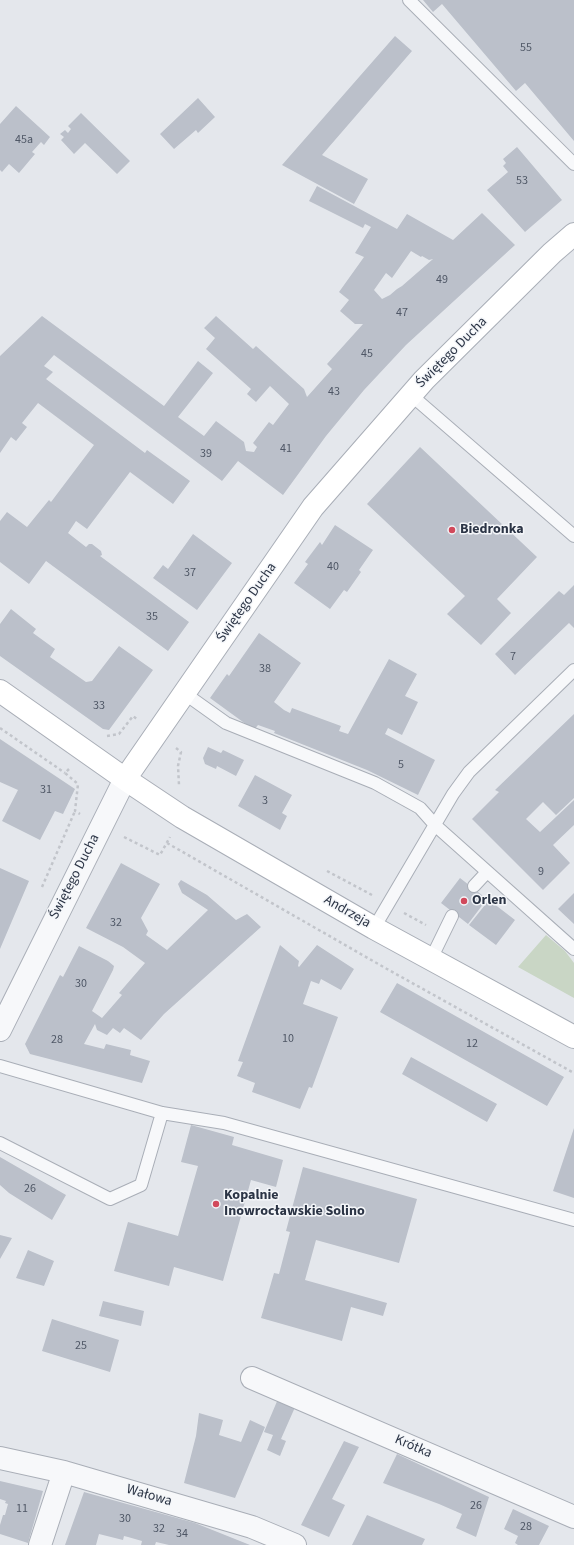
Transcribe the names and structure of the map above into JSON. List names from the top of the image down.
{
  "streets": {
    "street": [
      "Świętego Ducha",
      "Andrzeja",
      "Krótka",
      "Wałowa"
    ]
  },
  "crossings": [
    ["Świętego Ducha", "Andrzeja"]
  ],
  "places": ["Biedronka", "Orlen", "Kopalnie Inowrocławskie Solino"],
  "house_numbers": [
    "55",
    "45a",
    "53",
    "49",
    "47",
    "45",
    "43",
    "41",
    "39",
    "40",
    "37",
    "35",
    "7",
    "38",
    "33",
    "5",
    "31",
    "3",
    "9",
    "32",
    "30",
    "10",
    "28",
    "12",
    "26",
    "25",
    "26",
    "11",
    "30",
    "28",
    "32",
    "34"
  ]
}
